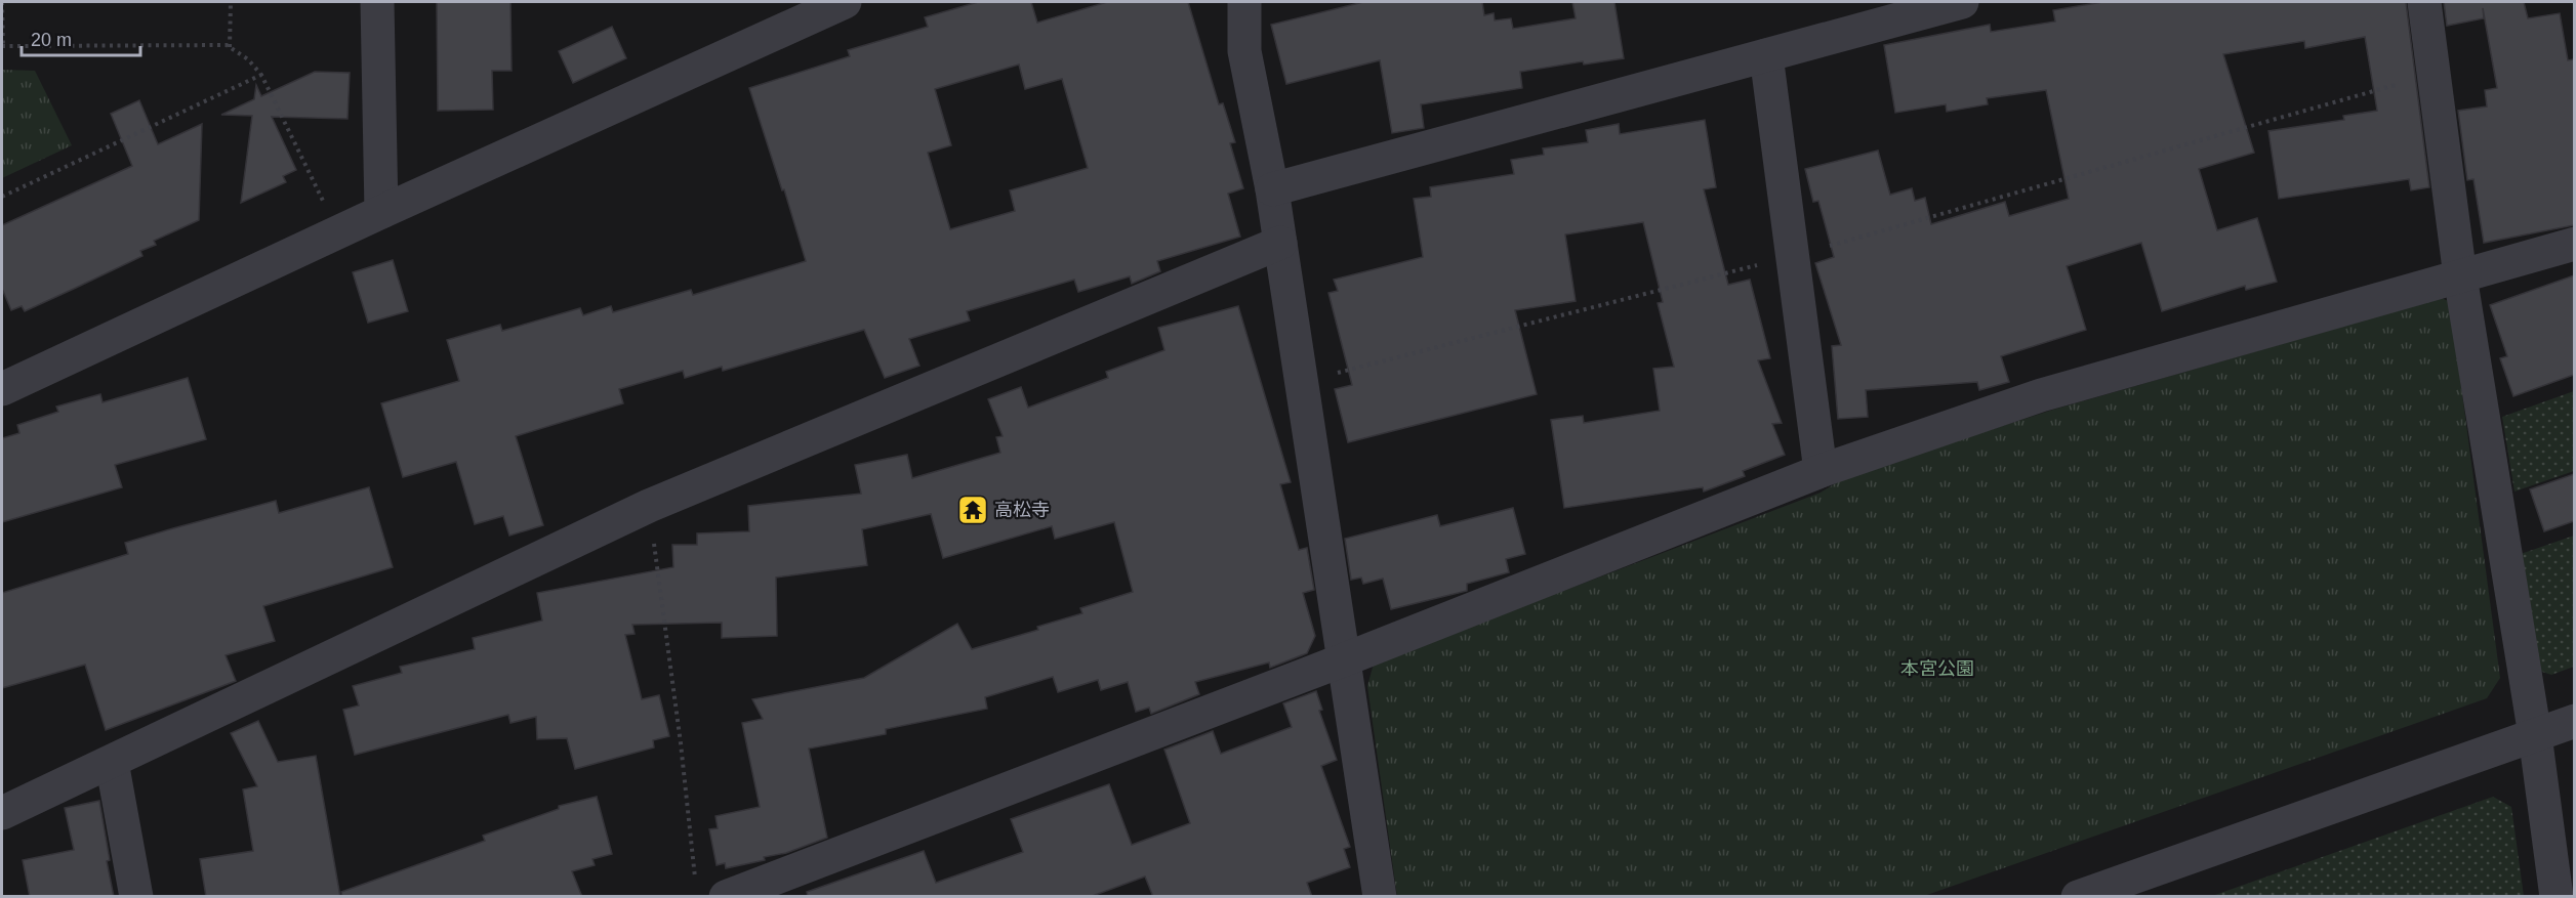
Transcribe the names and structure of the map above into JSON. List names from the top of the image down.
{
  "parks": ["本宮公園"],
  "places": {
    "temple": ["高松寺"]
  },
  "scale_bar": "20 m"
}
